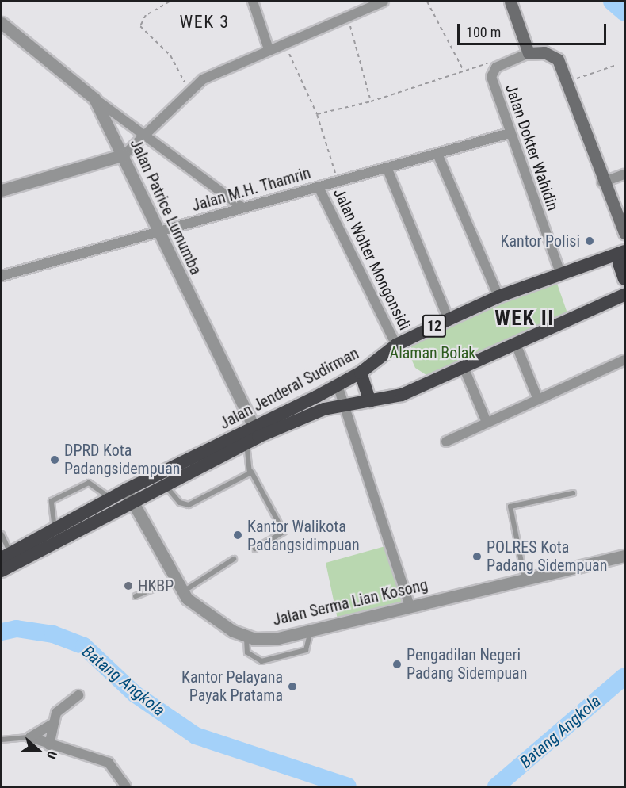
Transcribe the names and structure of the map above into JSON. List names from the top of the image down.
{
  "streets": {
    "highway": ["12", "Jalan Jenderal Sudirman"],
    "street": [
      "Jalan Dokter Wahidin",
      "Jalan M.H. Thamrin",
      "Jalan Patrice Lumumba",
      "Jalan Wolter Mongonsidi",
      "Jalan Serma Lian Kosong"
    ]
  },
  "crossings": [
    ["Jalan Dokter Wahidin", "Jalan M.H. Thamrin"],
    ["Jalan Dokter Wahidin", "Jalan Jenderal Sudirman"],
    ["Jalan M.H. Thamrin", "Jalan Patrice Lumumba"],
    ["Jalan M.H. Thamrin", "Jalan Wolter Mongonsidi"],
    ["Jalan Patrice Lumumba", "Jalan Jenderal Sudirman"],
    ["Jalan Wolter Mongonsidi", "Jalan Jenderal Sudirman"]
  ],
  "districts": ["WEK 3", "WEK II"],
  "water": ["Batang Angkola"],
  "parks": ["Alaman Bolak"],
  "places": [
    "Kantor Polisi",
    "DPRD Kota Padangsidempuan",
    "Kantor Walikota Padangsidimpuan",
    "POLRES Kota Padang Sidempuan",
    "HKBP",
    "Pengadilan Negeri Padang Sidempuan",
    "Kantor Pelayana Payak Pratama"
  ],
  "scale_bar": "100 m",
  "north": "right"
}
